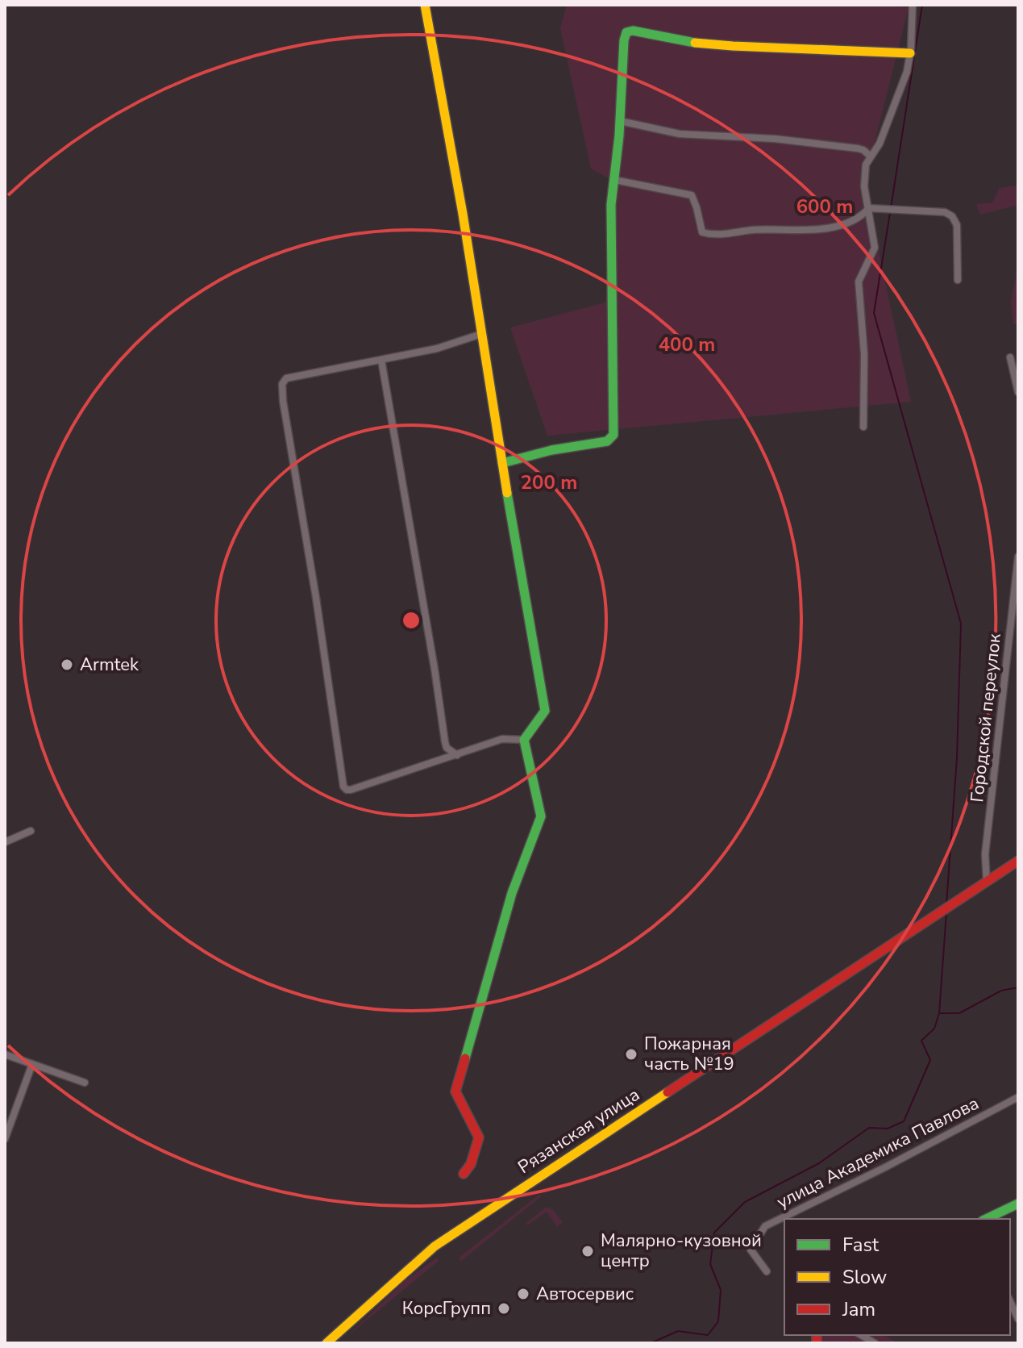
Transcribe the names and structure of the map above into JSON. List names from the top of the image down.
{
  "streets": {
    "street": ["Городской переулок", "Рязанская улица", "улица Академика Павлова"]
  },
  "crossings": [
    ["Городской переулок", "Рязанская улица"]
  ],
  "places": [
    "Armtek",
    "Пожарная часть №19",
    "Малярно-кузовной центр",
    "Автосервис",
    "КорсГрупп"
  ],
  "legend": ["Fast", "Slow", "Jam"],
  "rings": ["600 m", "400 m", "200 m"]
}
